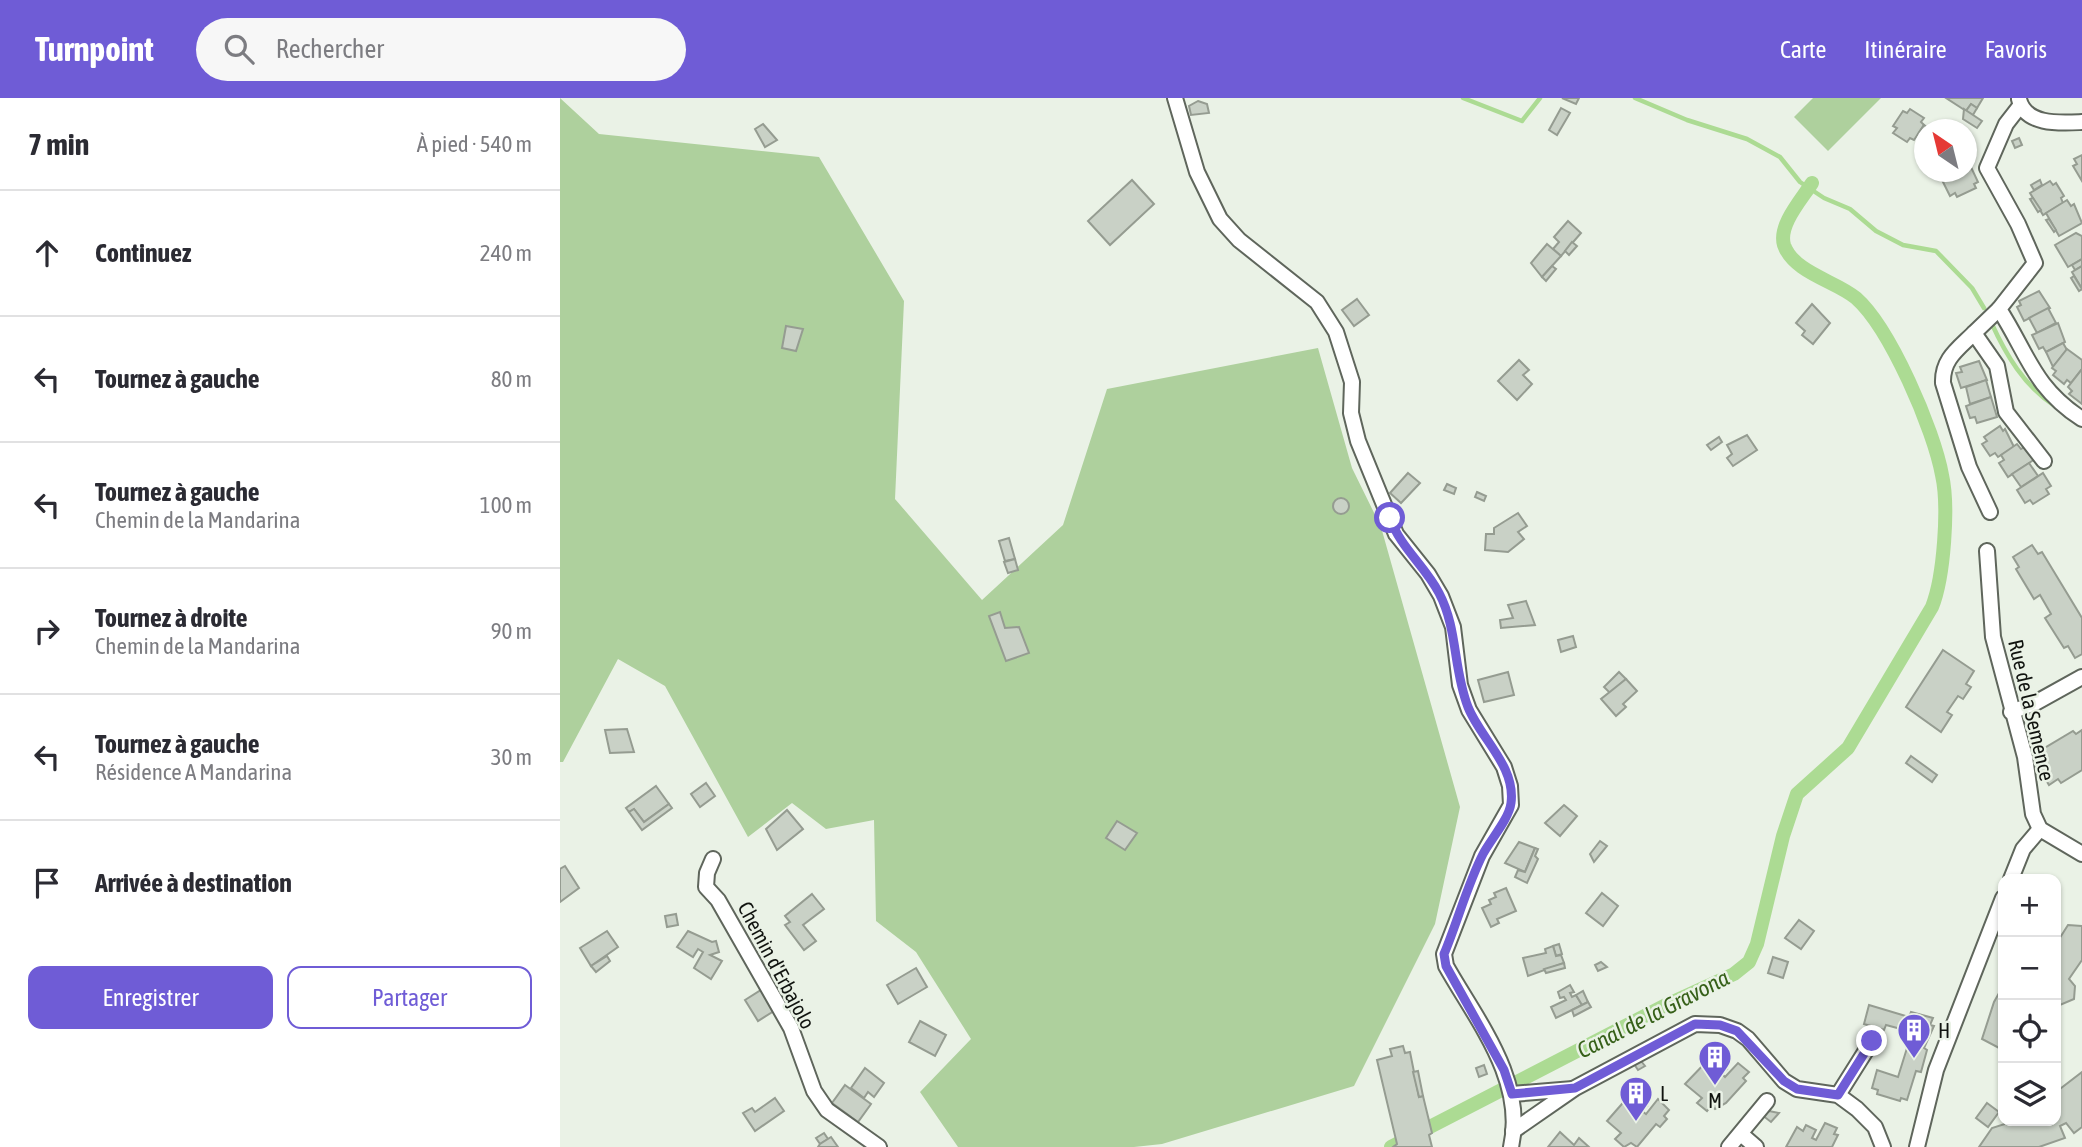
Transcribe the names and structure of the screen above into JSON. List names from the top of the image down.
{
  "streets": {
    "street": ["Rue de la Semence", "Chemin d'Erbajolo"]
  },
  "water": ["Canal de la Gravona"],
  "places": {
    "building": ["H", "M", "L"]
  },
  "north": "top left",
  "page": {
    "header": "Turnpoint",
    "search": "Rechercher",
    "nav": ["Carte", "Itinéraire", "Favoris"],
    "heading": ["7 min", "À pied · 540 m"],
    "list": [
      ["Continuez", "240 m"],
      ["Tournez à gauche", "80 m"],
      ["Tournez à gauche", "Chemin de la Mandarina", "100 m"],
      ["Tournez à droite", "Chemin de la Mandarina", "90 m"],
      ["Tournez à gauche", "Résidence A Mandarina", "30 m"],
      "Arrivée à destination"
    ],
    "map_buttons": ["+", "−"],
    "buttons": ["Enregistrer", "Partager"]
  }
}
